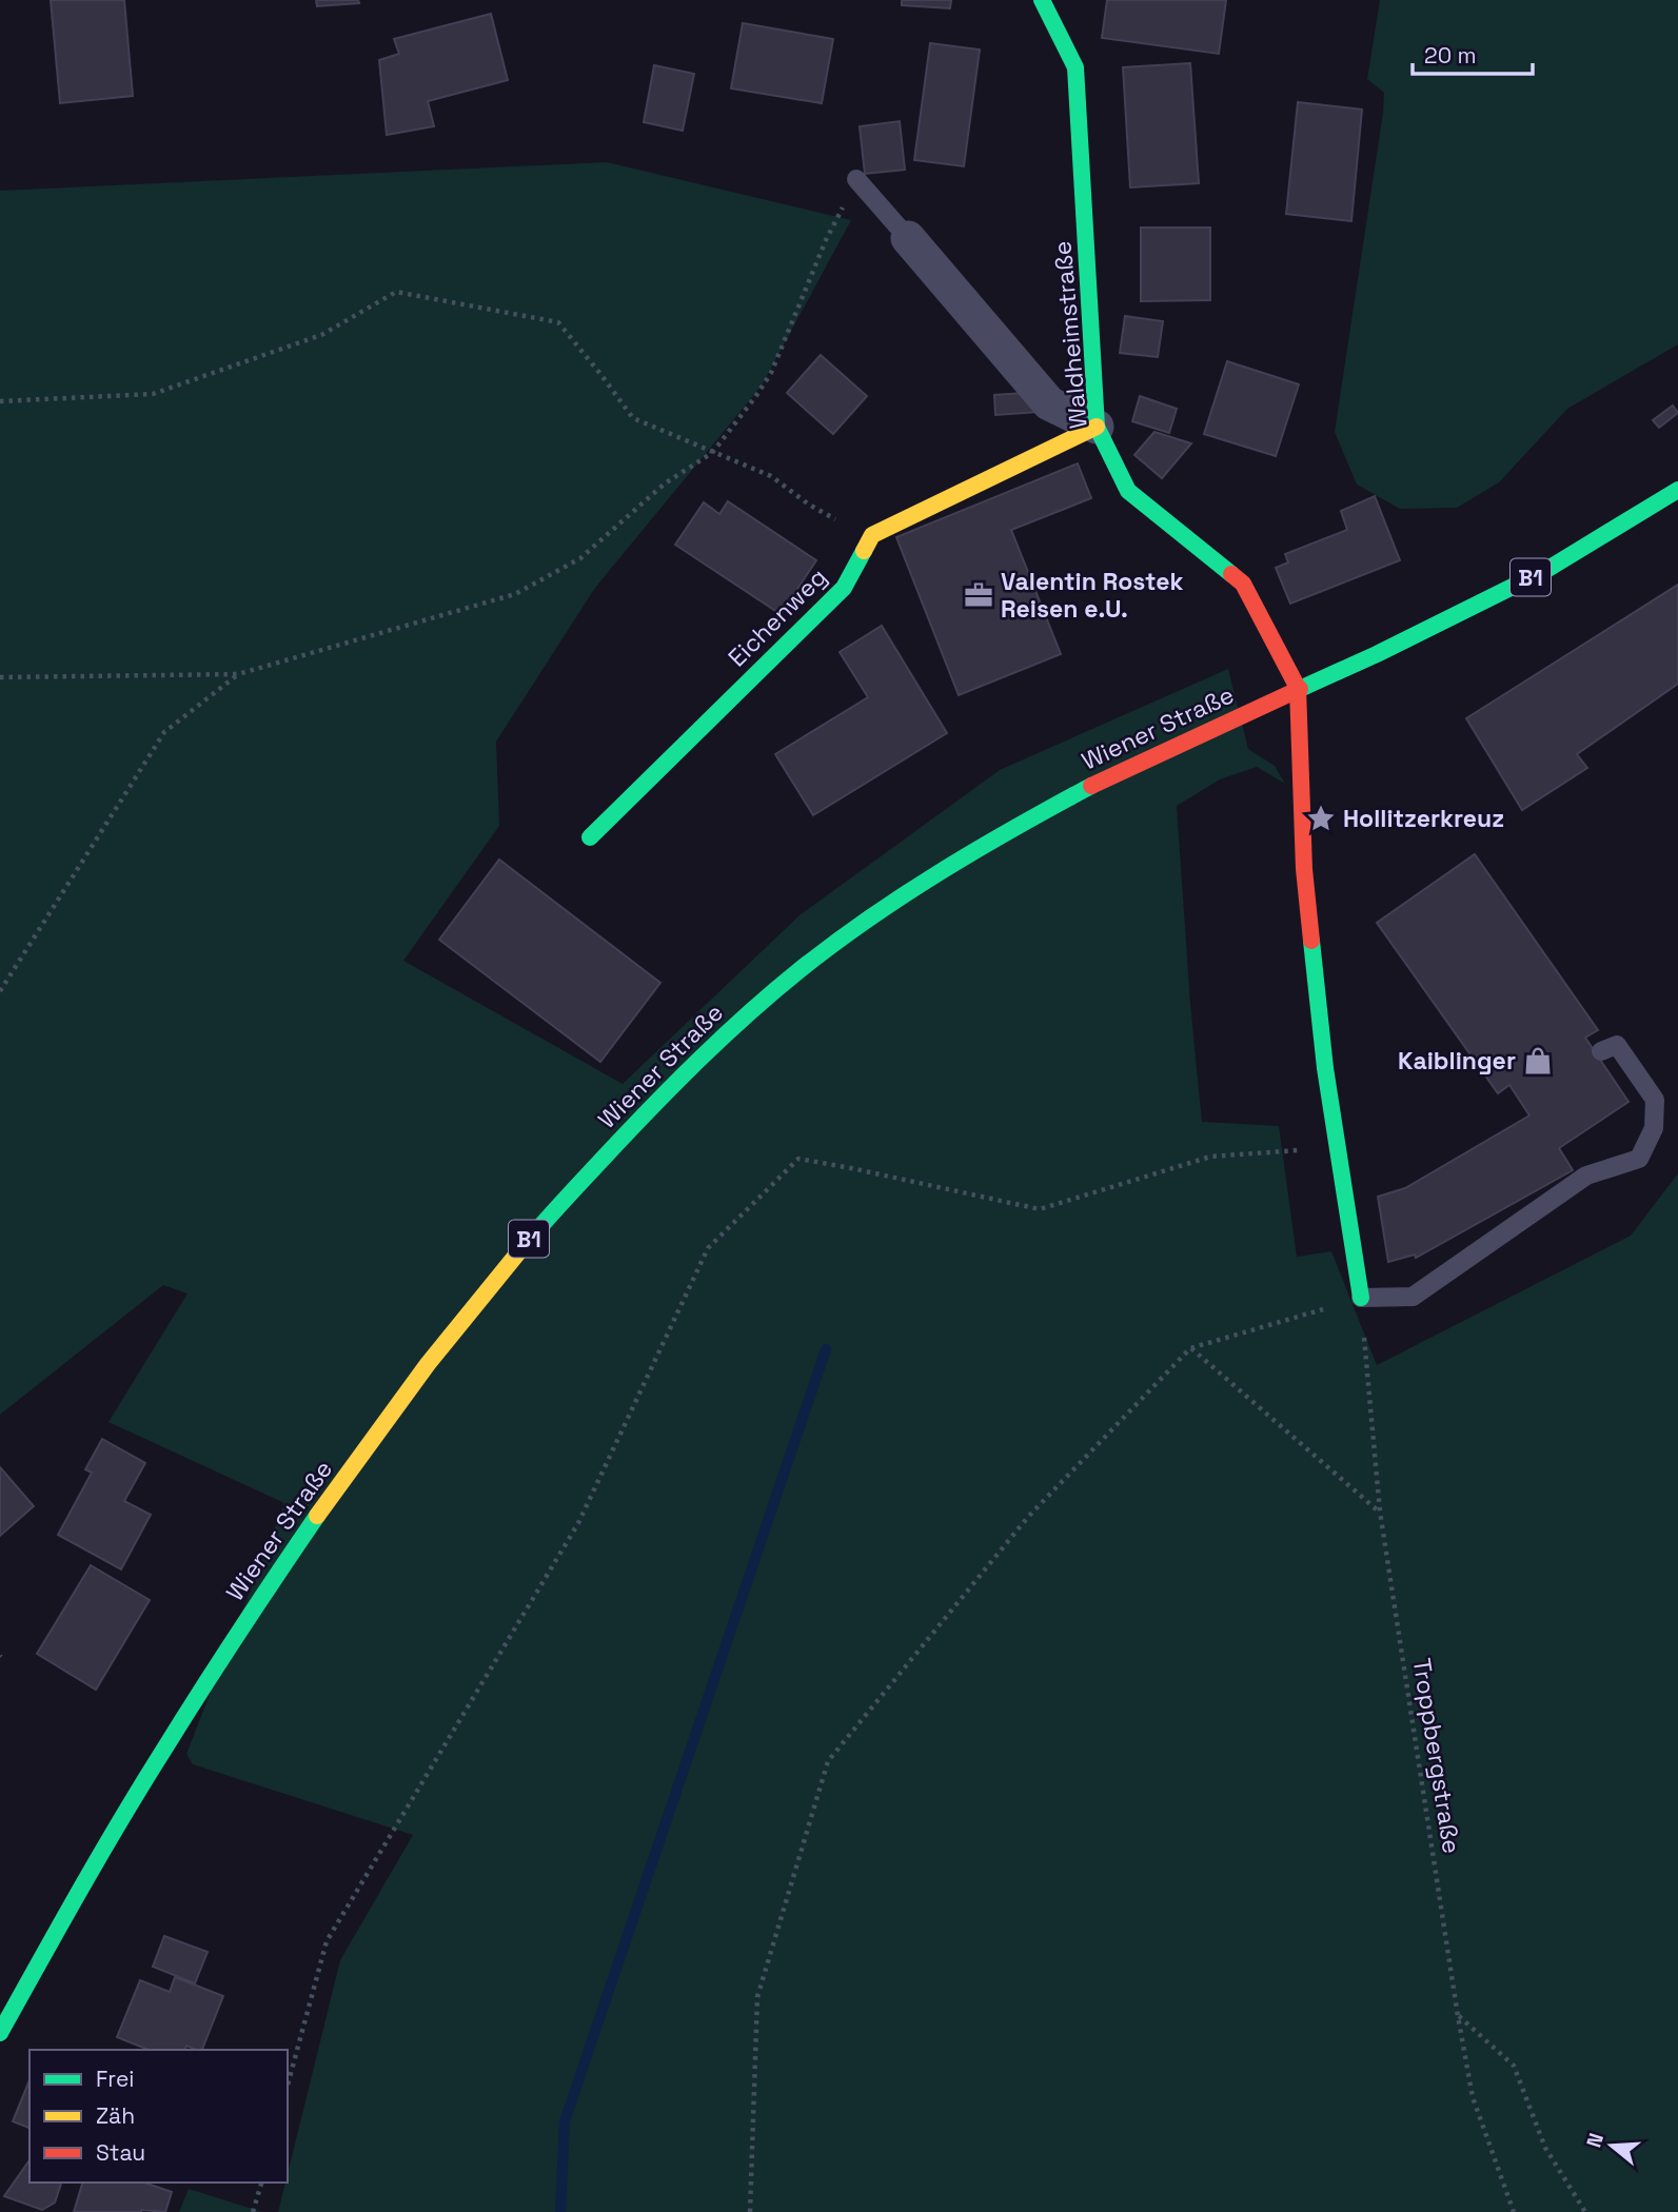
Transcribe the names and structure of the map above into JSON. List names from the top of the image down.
{
  "streets": {
    "main road": [
      "Waldheimstraße",
      "B1",
      "Eichenweg",
      "Wiener Straße"
    ],
    "path": ["Troppbergstraße"]
  },
  "crossings": [
    ["Waldheimstraße", "Eichenweg"],
    ["Waldheimstraße", "Wiener Straße"]
  ],
  "places": {
    "office": ["Valentin Rostek Reisen e.U."],
    "place": ["Hollitzerkreuz"],
    "shop": ["Kaiblinger"]
  },
  "legend": ["Frei", "Zäh", "Stau"],
  "scale_bar": "20 m",
  "north": "left"
}
